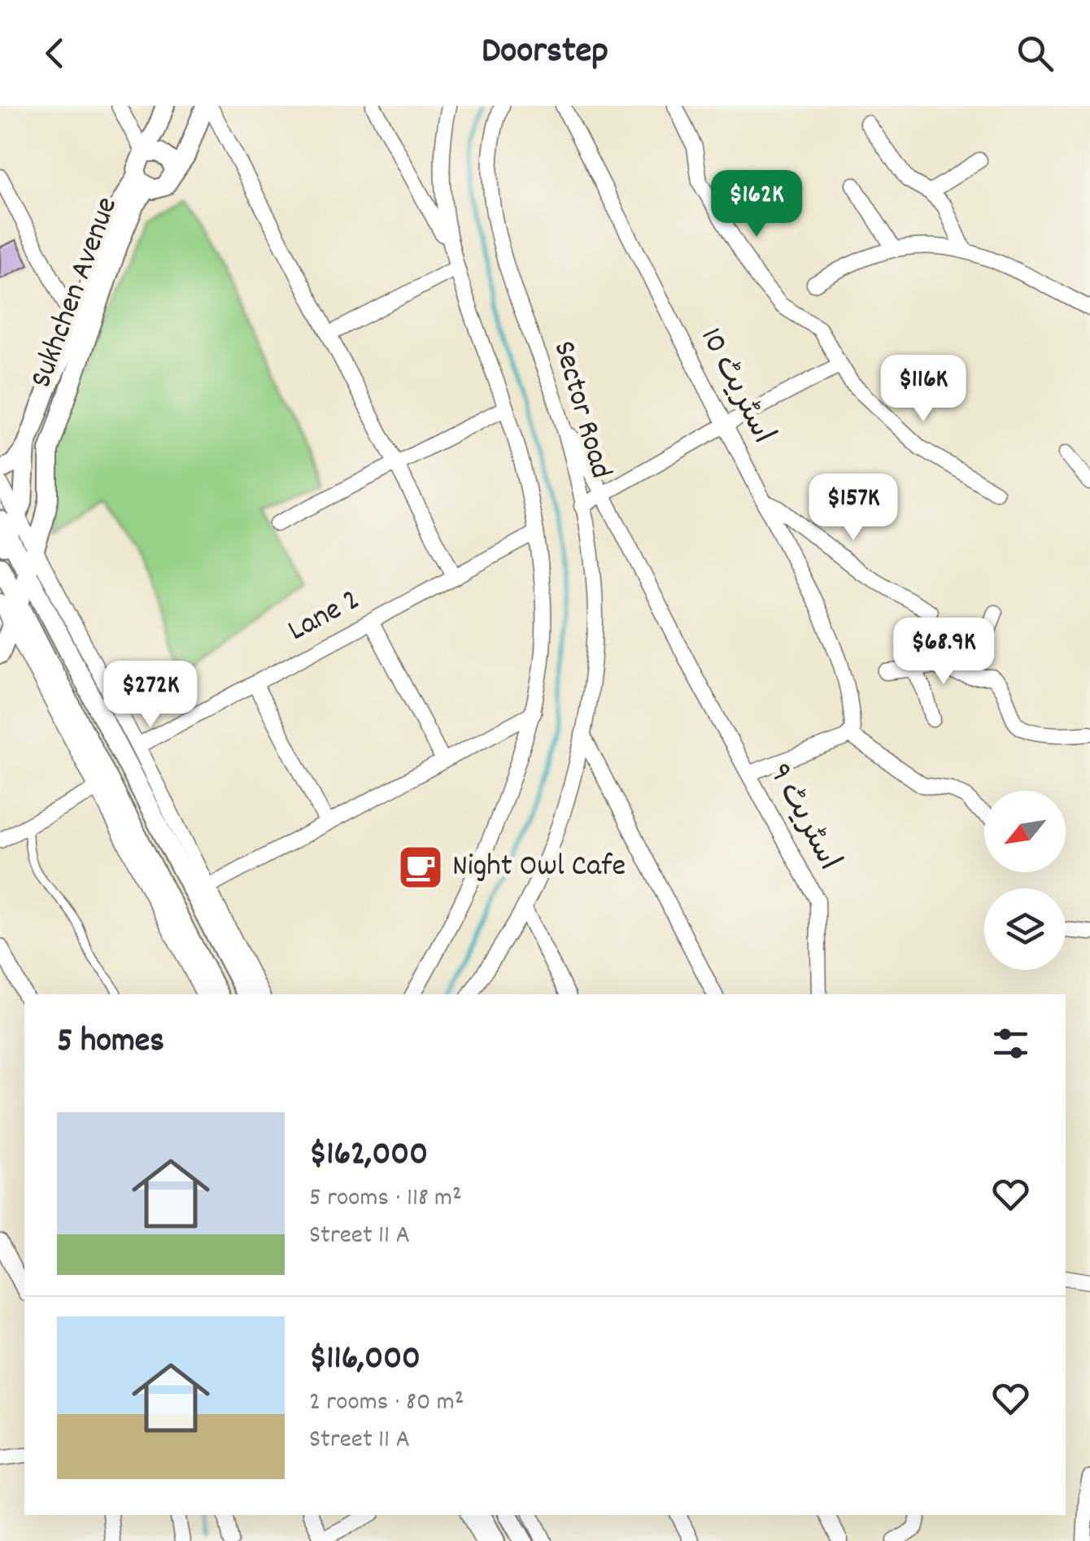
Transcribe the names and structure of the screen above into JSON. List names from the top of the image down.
{
  "streets": {
    "street": [
      "Sukhchen Avenue",
      "اسٹریٹ 10",
      "Sector Road",
      "Lane 2",
      "اسٹریٹ 9"
    ]
  },
  "crossings": [
    ["Sector Road", "اسٹریٹ 9"]
  ],
  "places": {
    "cafe": ["Night Owl Cafe"]
  },
  "north": "bottom left",
  "page": {
    "header": "Doorstep",
    "price": [
      "$162K",
      "$116K",
      "$157K",
      "$68.9K",
      "$272K"
    ],
    "heading": "5 homes",
    "list": [
      {
        "name": "$162,000",
        "note": "5 rooms · 118 m² · Street 11 A"
      },
      {
        "name": "$116,000",
        "note": "2 rooms · 80 m² · Street 11 A"
      }
    ]
  }
}
